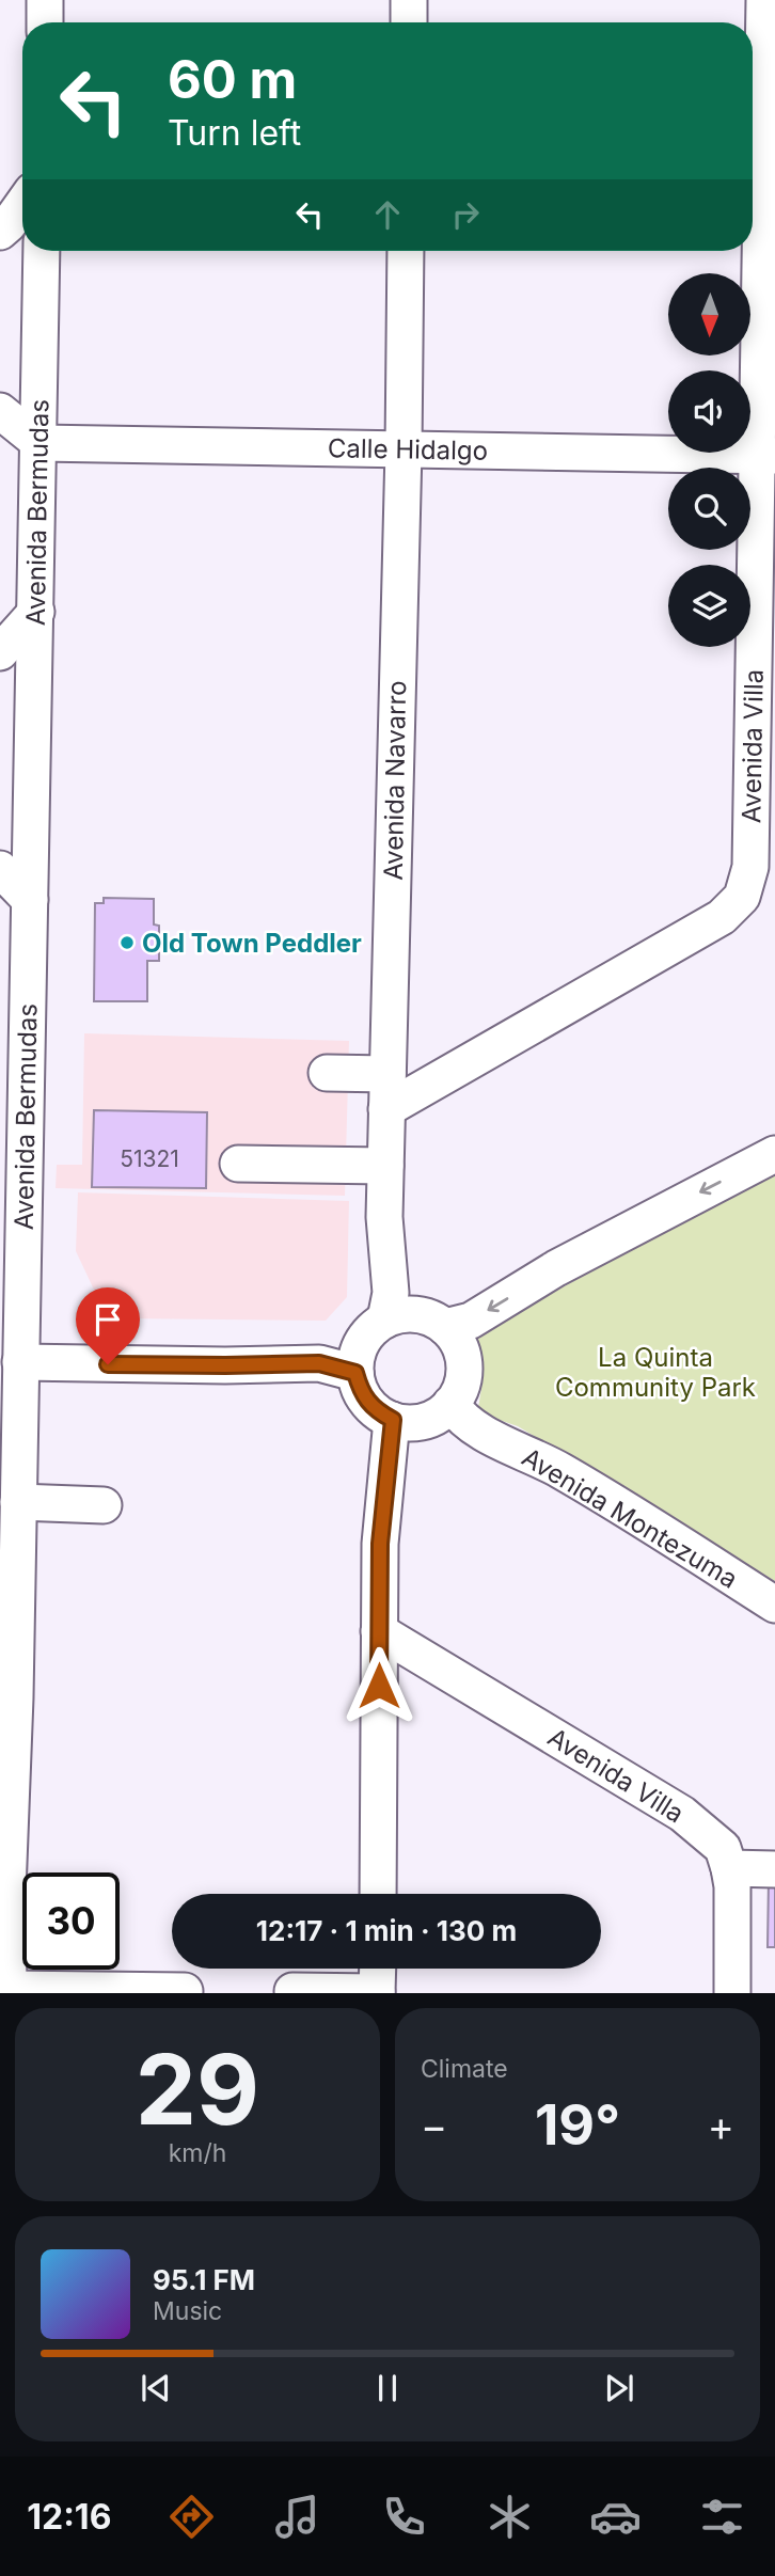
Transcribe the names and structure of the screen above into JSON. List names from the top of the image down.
{
  "streets": {
    "street": [
      "Calle Hidalgo",
      "Avenida Bermudas",
      "Avenida Villa",
      "Avenida Navarro",
      "Avenida Montezuma"
    ]
  },
  "crossings": [
    ["Calle Hidalgo", "Avenida Bermudas"],
    ["Calle Hidalgo", "Avenida Villa"],
    ["Calle Hidalgo", "Avenida Navarro"],
    ["Avenida Navarro", "Avenida Montezuma"]
  ],
  "parks": ["La Quinta Community Park"],
  "places": ["Old Town Peddler"],
  "house_numbers": ["51321"],
  "north": "bottom",
  "page": {
    "turn": ["60 m", "Turn left"],
    "limit": "30",
    "trip": "12:17 · 1 min · 130 m",
    "tile": [
      ["29", "km/h"],
      "Climate"
    ],
    "heat": ["−", "19°", "+"],
    "song": ["95.1 FM", "Music"],
    "tabs": "12:16"
  }
}
